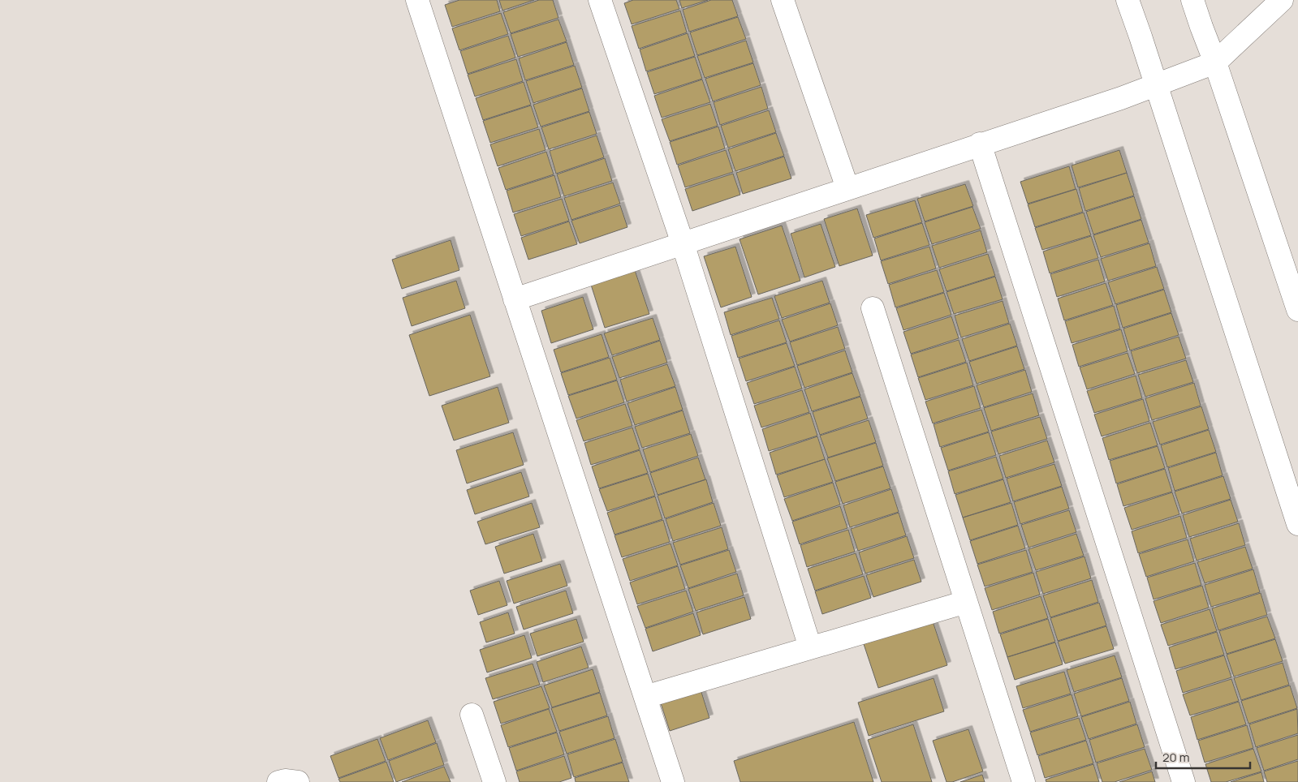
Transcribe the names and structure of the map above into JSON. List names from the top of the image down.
{
  "scale_bar": "20 m"
}
